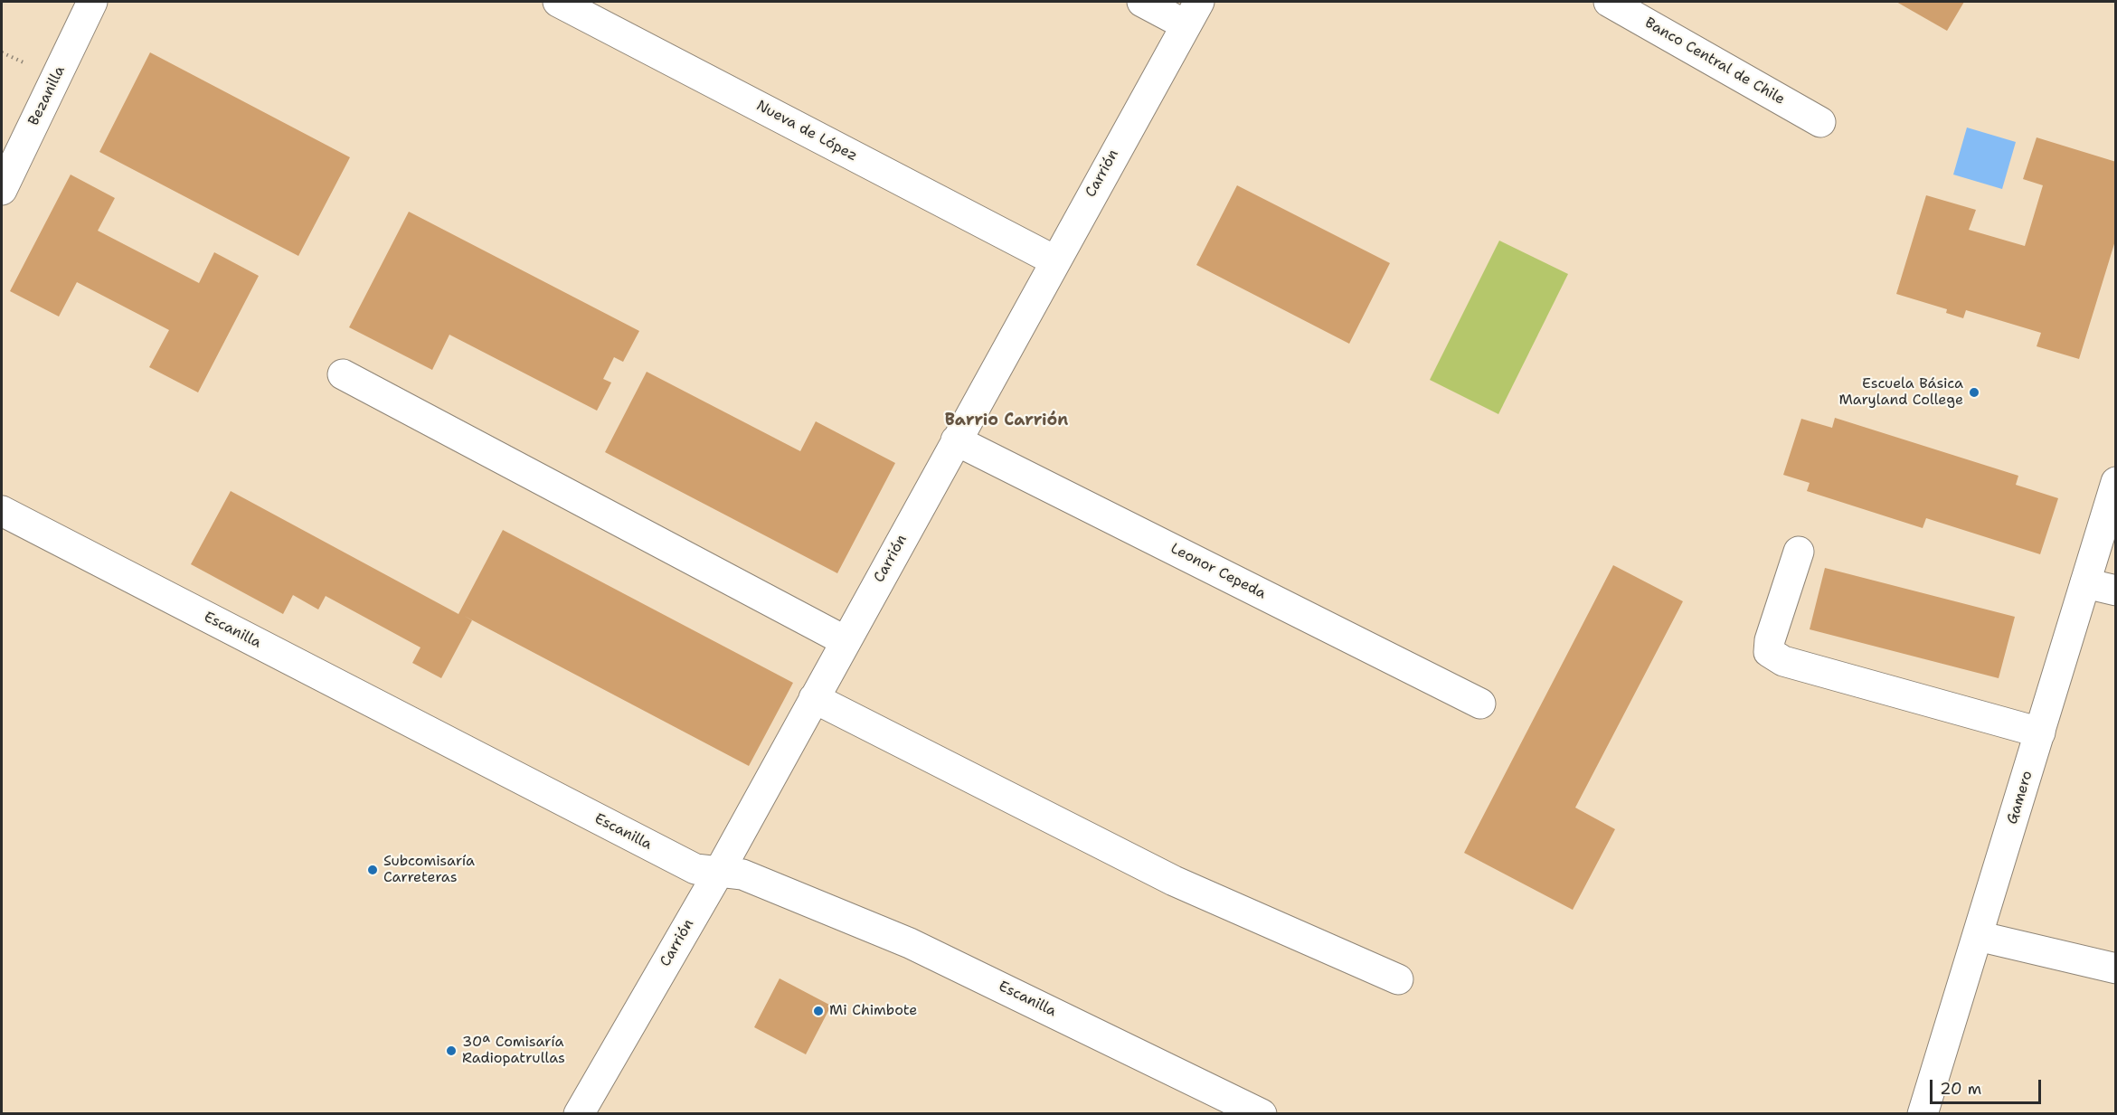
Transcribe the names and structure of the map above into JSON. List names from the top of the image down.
{
  "streets": {
    "street": [
      "Banco Central de Chile",
      "Bezanilla",
      "Nueva de López",
      "Carrión",
      "Leonor Cepeda",
      "Escanilla",
      "Gamero"
    ]
  },
  "crossings": [
    ["Nueva de López", "Carrión"],
    ["Carrión", "Leonor Cepeda"],
    ["Carrión", "Escanilla"]
  ],
  "districts": ["Barrio Carrión"],
  "places": [
    "Escuela Básica Maryland College",
    "Subcomisaría Carreteras",
    "Mi Chimbote",
    "30ª Comisaría Radiopatrullas"
  ],
  "scale_bar": "20 m"
}
